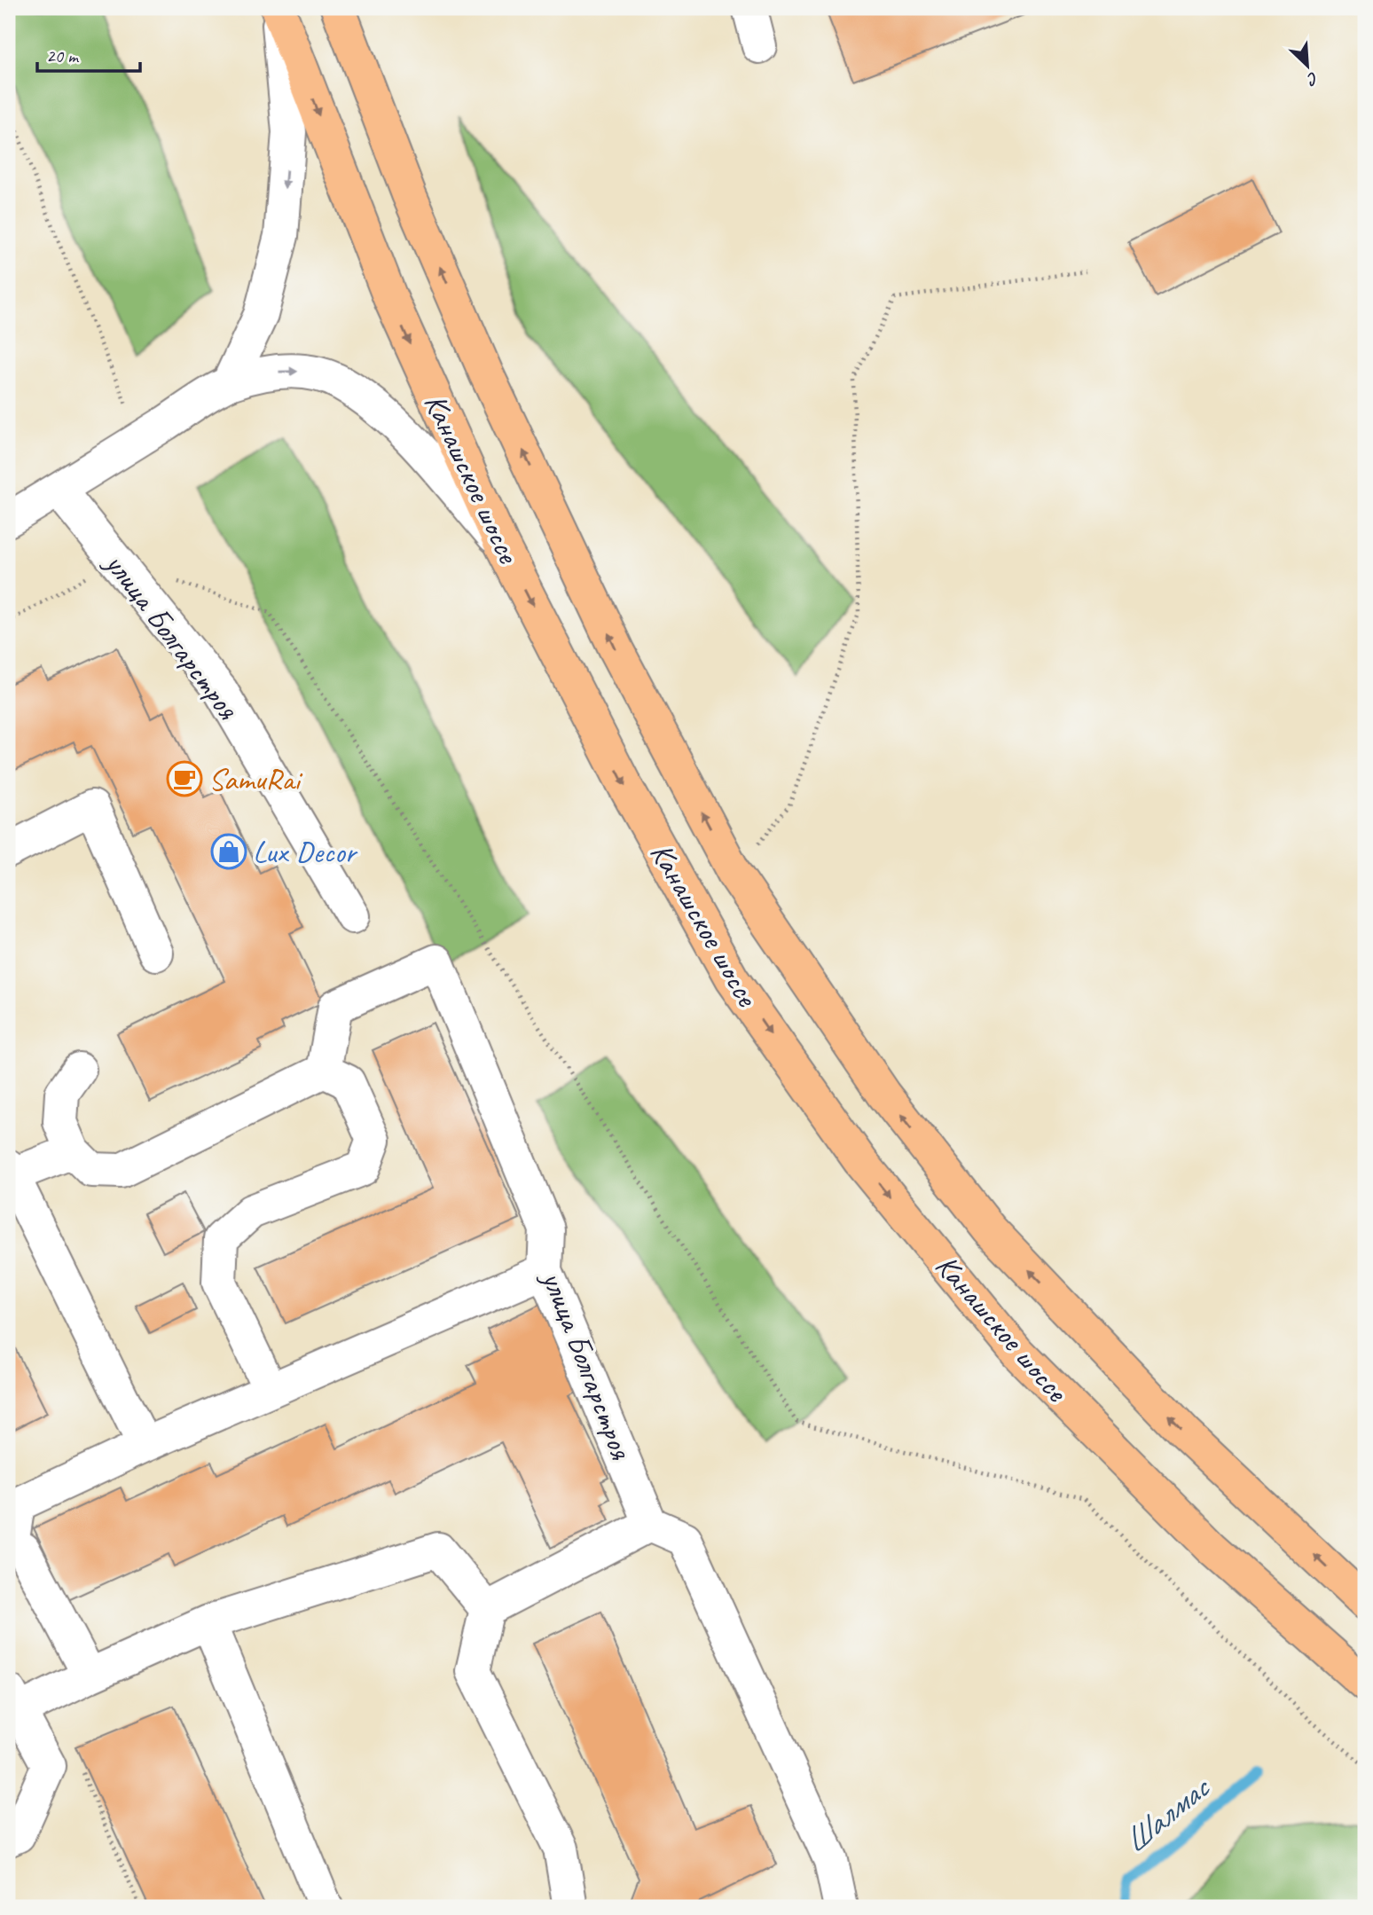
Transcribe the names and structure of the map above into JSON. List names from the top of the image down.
{
  "streets": {
    "main road": ["Канашское шоссе"],
    "street": ["улица Болгарстроя"]
  },
  "water": ["Шалмас"],
  "places": {
    "cafe": ["SamuRai"],
    "shop": ["Lux Decor"]
  },
  "scale_bar": "20 m",
  "north": "bottom right"
}
